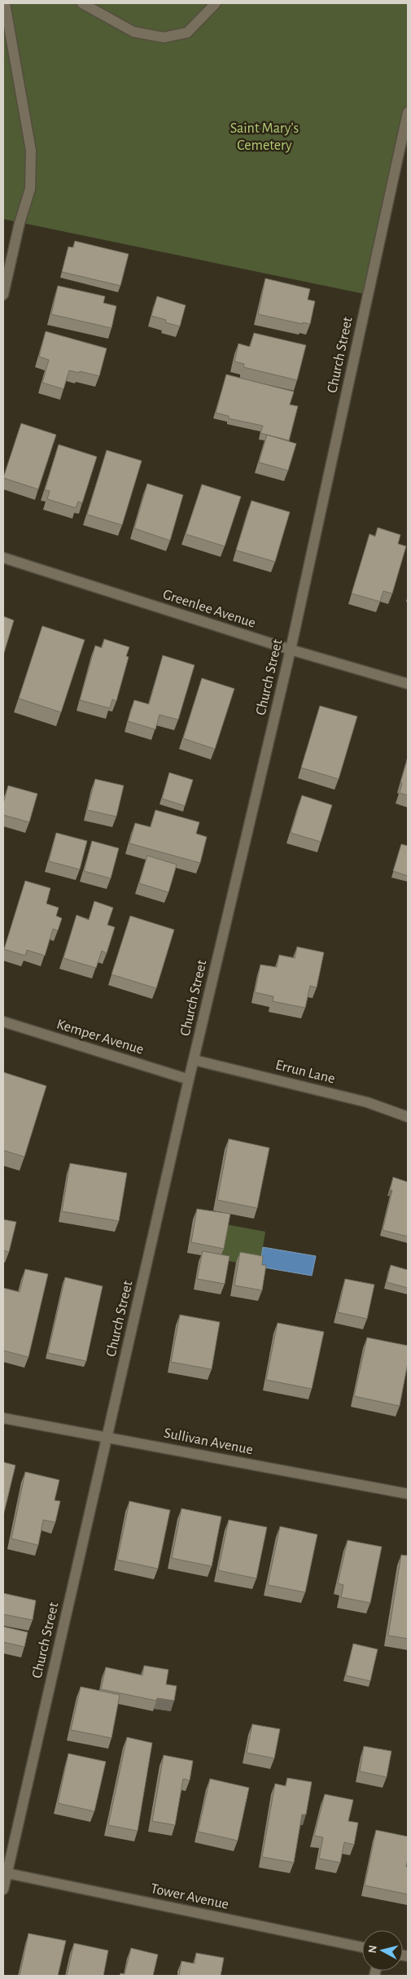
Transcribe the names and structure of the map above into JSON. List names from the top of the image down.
{
  "streets": {
    "street": [
      "Church Street",
      "Greenlee Avenue",
      "Kemper Avenue",
      "Errun Lane",
      "Sullivan Avenue",
      "Tower Avenue"
    ]
  },
  "crossings": [
    ["Church Street", "Greenlee Avenue"],
    ["Church Street", "Kemper Avenue"],
    ["Church Street", "Errun Lane"],
    ["Church Street", "Sullivan Avenue"],
    ["Church Street", "Tower Avenue"]
  ],
  "parks": ["Saint Mary’s Cemetery"],
  "north": "left"
}
